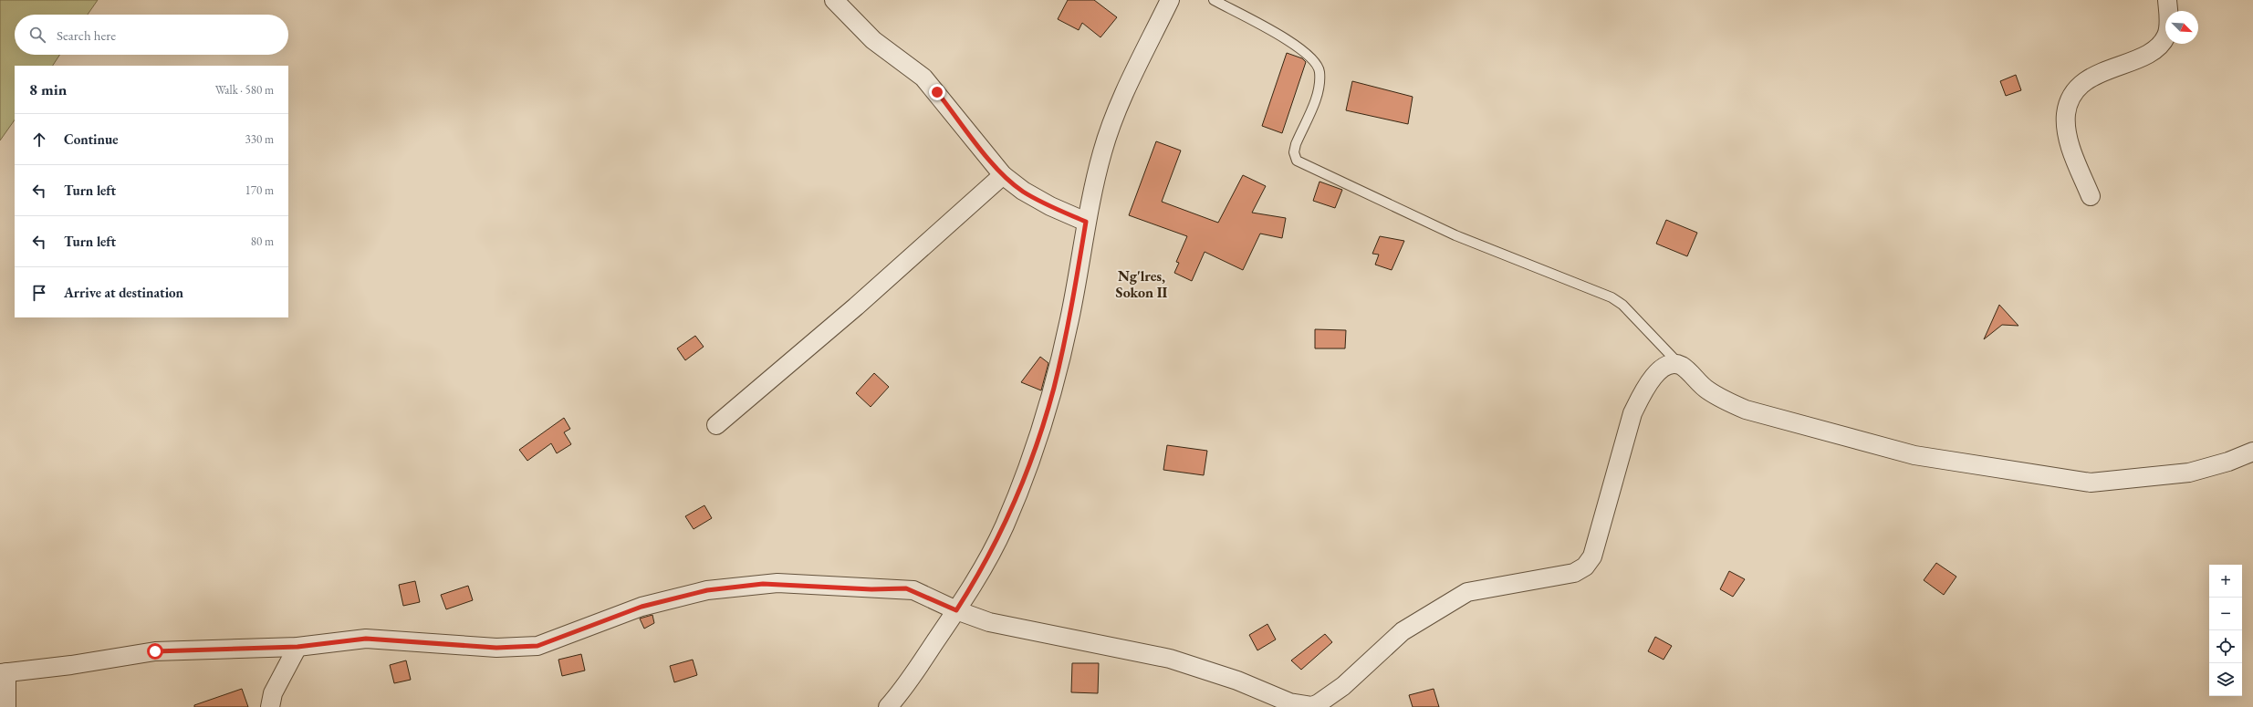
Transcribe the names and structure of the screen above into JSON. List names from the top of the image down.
{
  "districts": ["Ng'lres, Sokon II"],
  "north": "bottom right",
  "page": {
    "search": "Search here",
    "heading": ["8 min", "Walk · 580 m"],
    "list": [
      ["Continue", "330 m"],
      ["Turn left", "170 m"],
      ["Turn left", "80 m"],
      "Arrive at destination"
    ],
    "map_buttons": ["+", "−"]
  }
}
